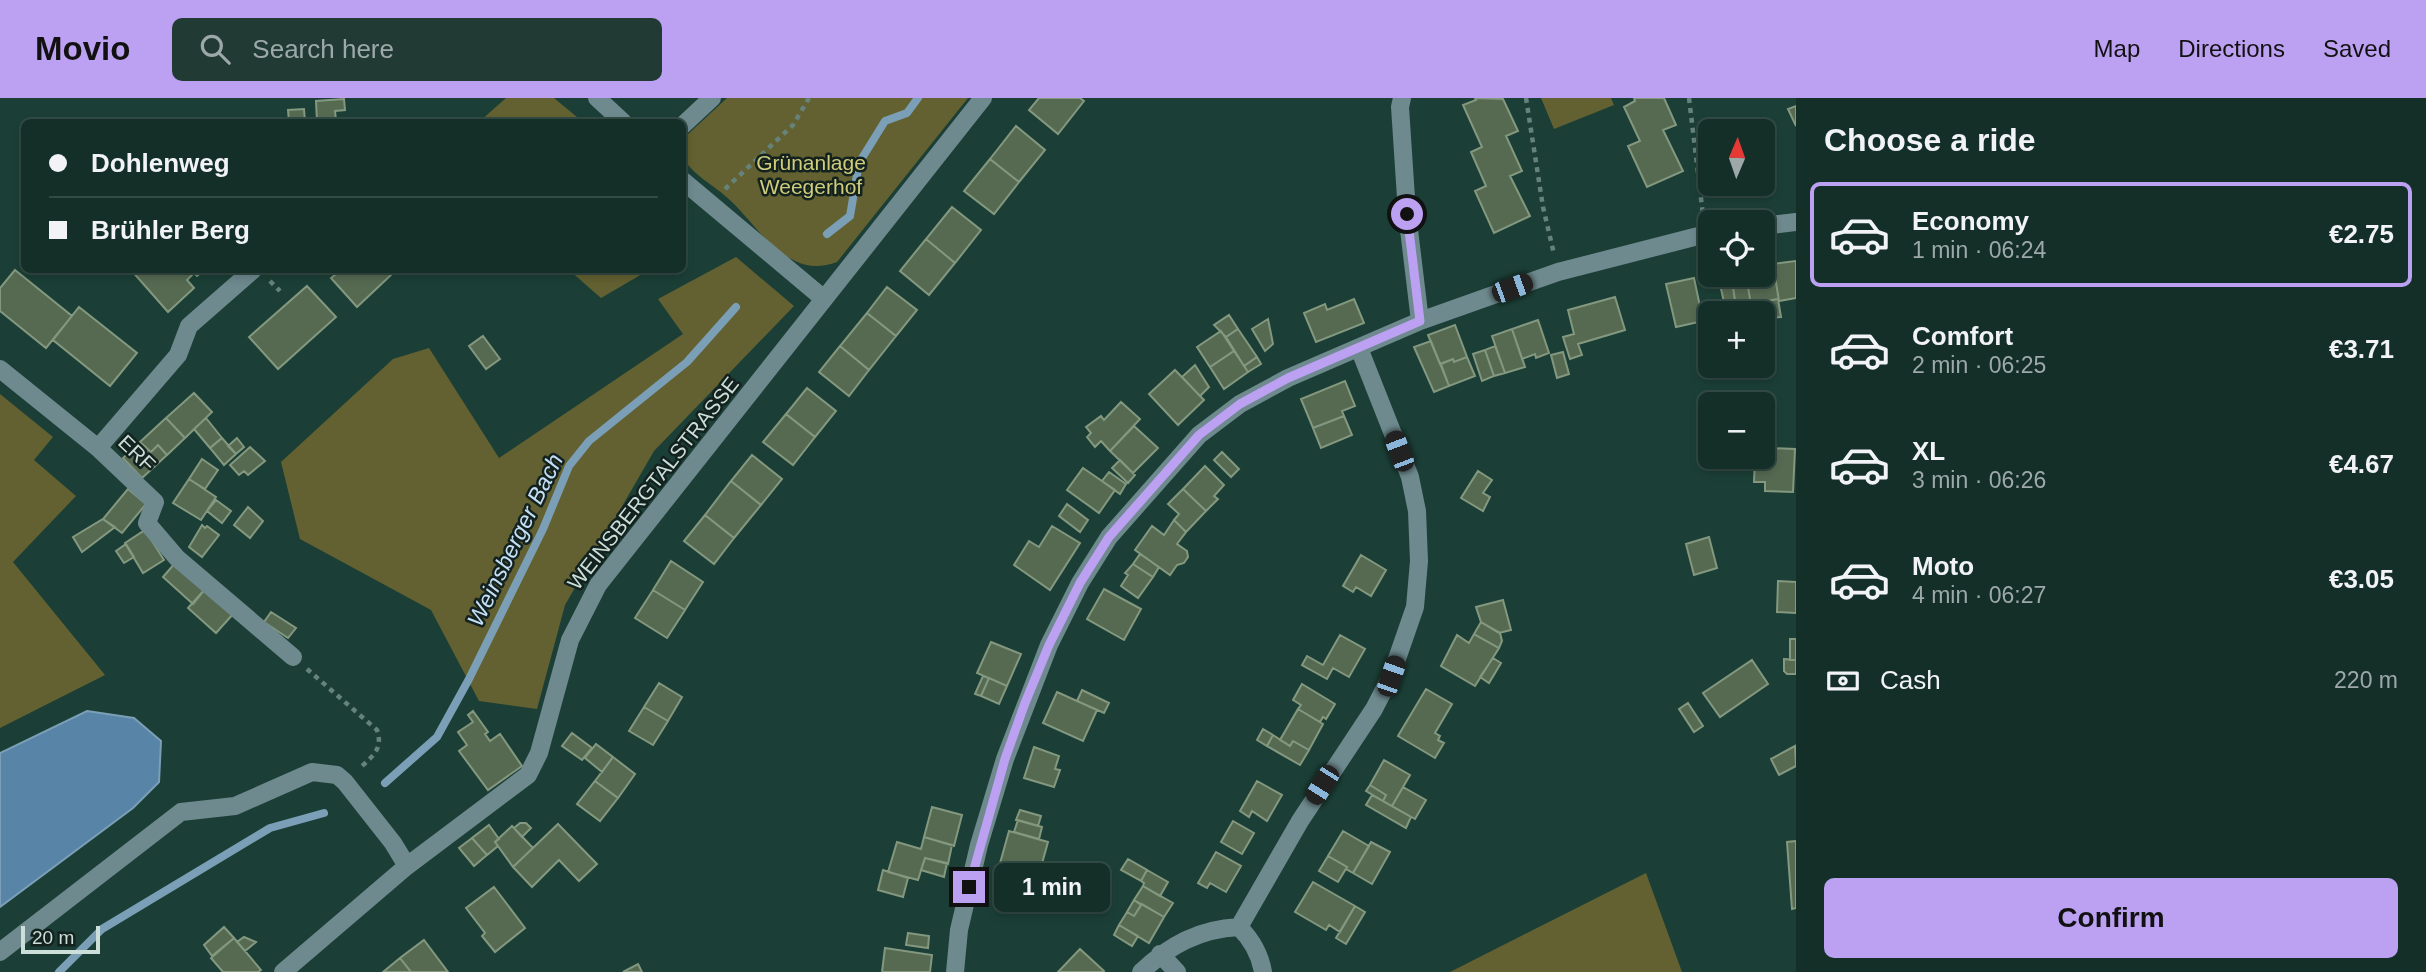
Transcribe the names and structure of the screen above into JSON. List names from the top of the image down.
{
  "streets": {
    "street": ["ERF", "WEINSBERGTALSTRASSE"]
  },
  "water": ["Weinsberger Bach"],
  "parks": ["Grünanlage Weegerhof"],
  "scale_bar": "20 m",
  "north": "top",
  "page": {
    "header": "Movio",
    "search": "Search here",
    "nav": ["Map", "Directions", "Saved"],
    "heading": "Choose a ride",
    "map_buttons": ["+", "−"],
    "banner": ["Dohlenweg", "Brühler Berg"],
    "list": [
      {
        "name": "Economy",
        "note": "1 min · 06:24",
        "value": "€2.75"
      },
      {
        "name": "Comfort",
        "note": "2 min · 06:25",
        "value": "€3.71"
      },
      {
        "name": "XL",
        "note": "3 min · 06:26",
        "value": "€4.67"
      },
      {
        "name": "Moto",
        "note": "4 min · 06:27",
        "value": "€3.05"
      }
    ],
    "pay": ["Cash", "220 m"],
    "bubble": "1 min",
    "buttons": "Confirm",
    "scale": "20 m"
  }
}
